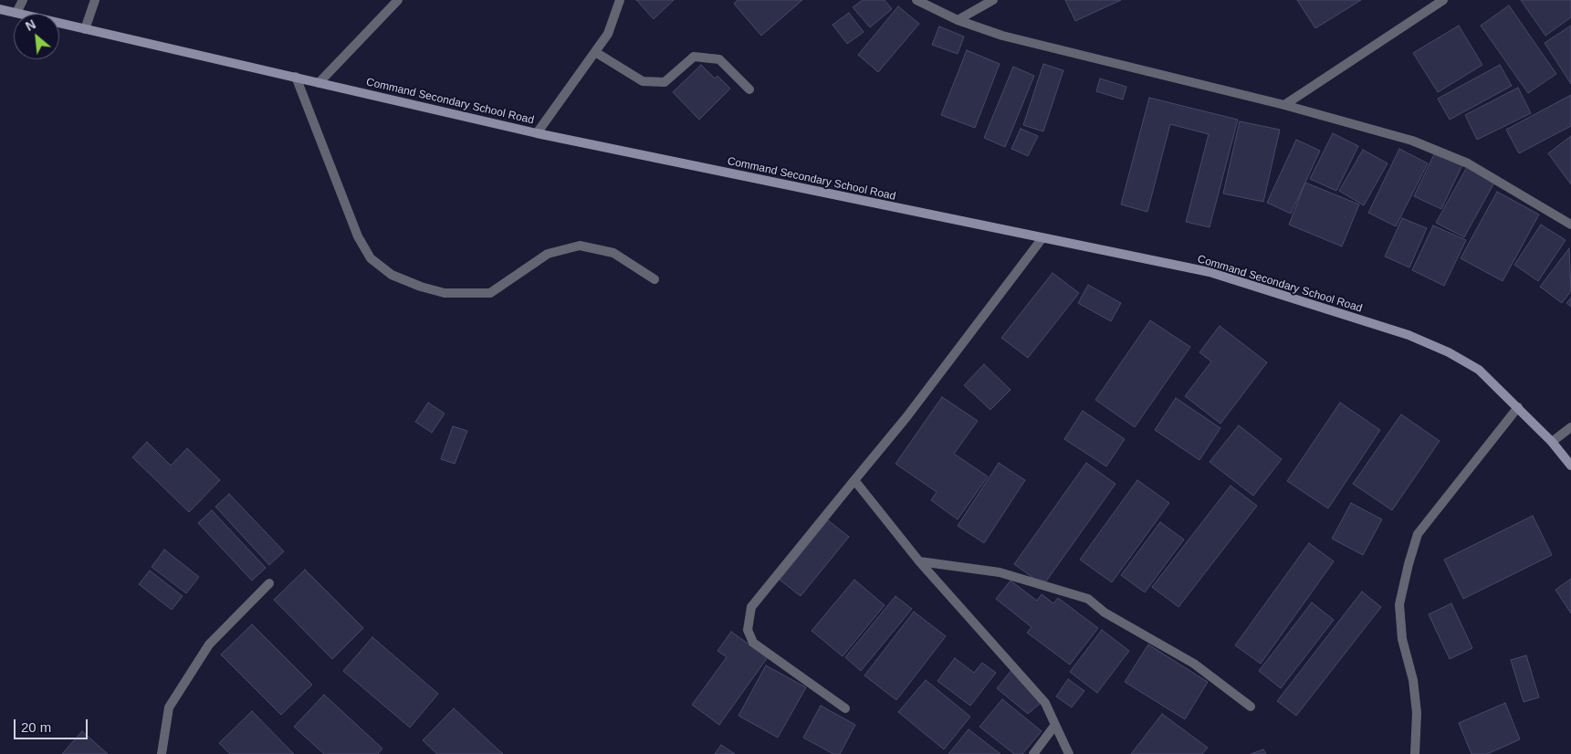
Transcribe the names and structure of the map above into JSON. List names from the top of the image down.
{
  "streets": {
    "main road": ["Command Secondary School Road"]
  },
  "scale_bar": "20 m",
  "north": "top left"
}
